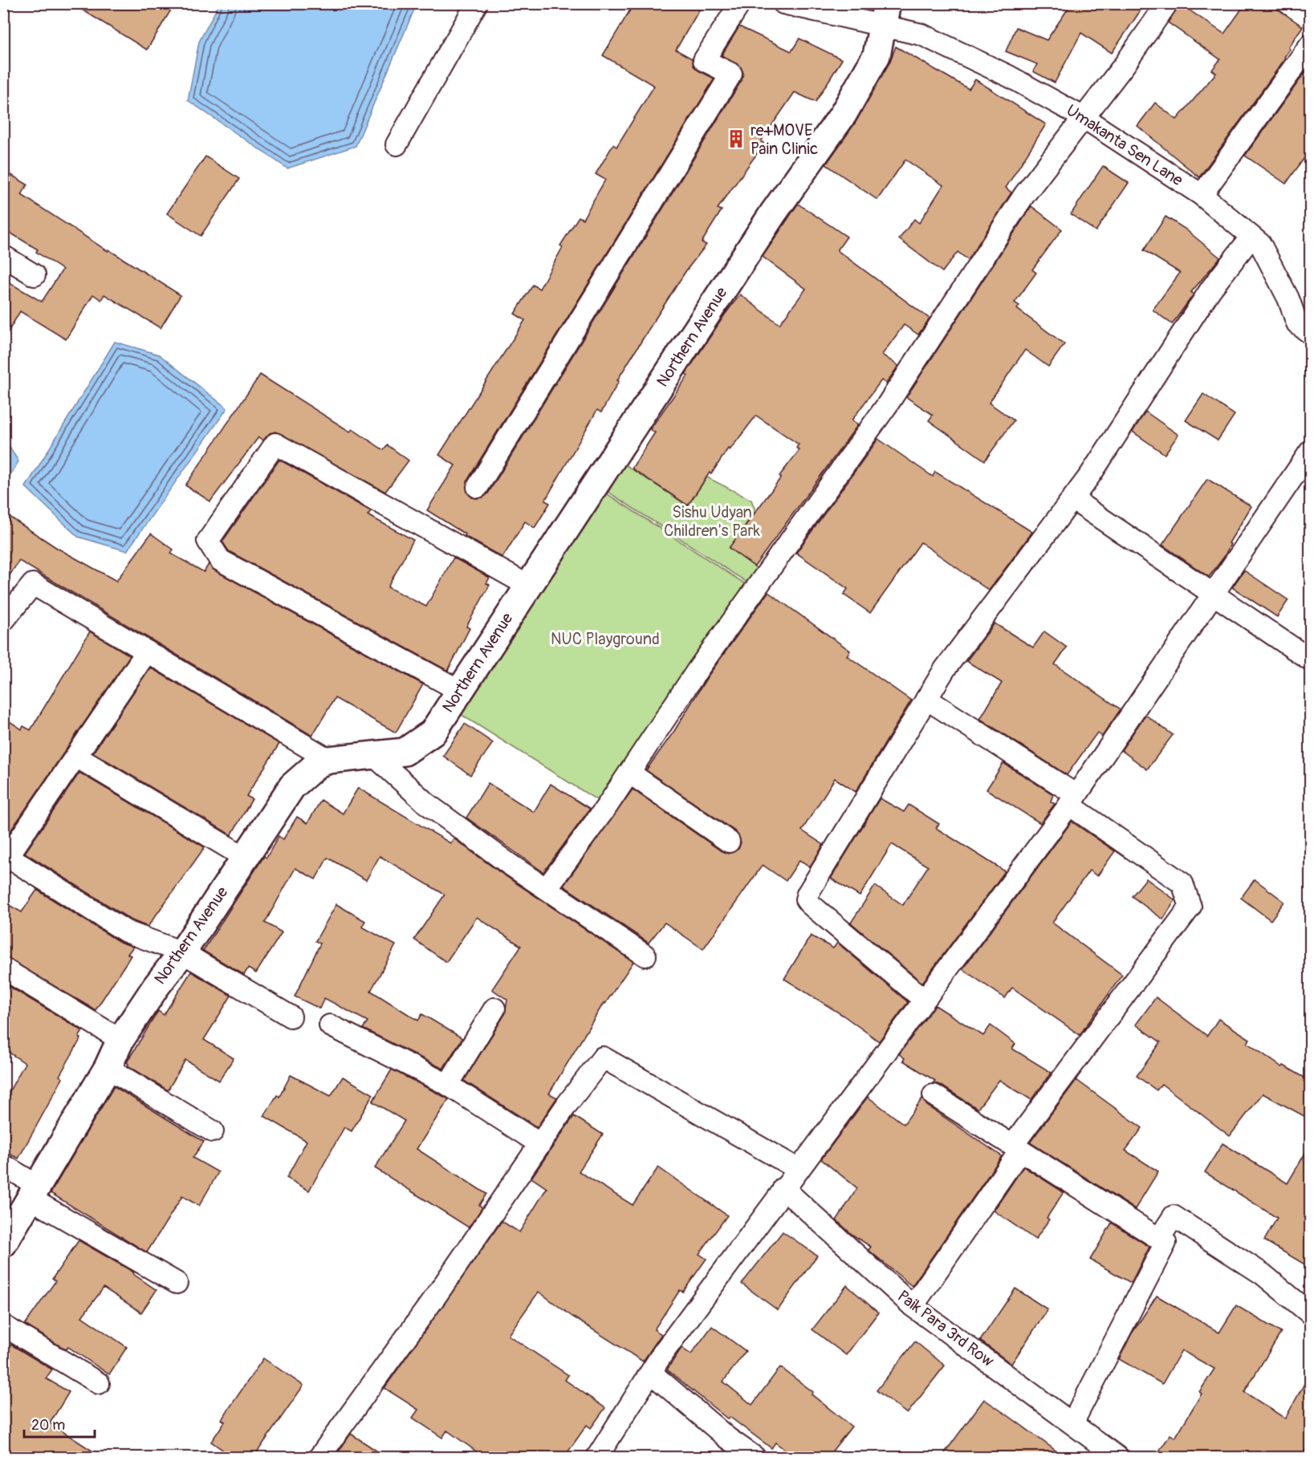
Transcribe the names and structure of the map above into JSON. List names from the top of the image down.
{
  "streets": {
    "street": ["Umakanta Sen Lane", "Northern Avenue", "Paik Para 3rd Row"]
  },
  "crossings": [
    ["Umakanta Sen Lane", "Northern Avenue"]
  ],
  "parks": ["Sishu Udyan Children's Park", "NUC Playground"],
  "places": {
    "building": ["re+MOVE Pain Clinic"]
  },
  "scale_bar": "20 m"
}
